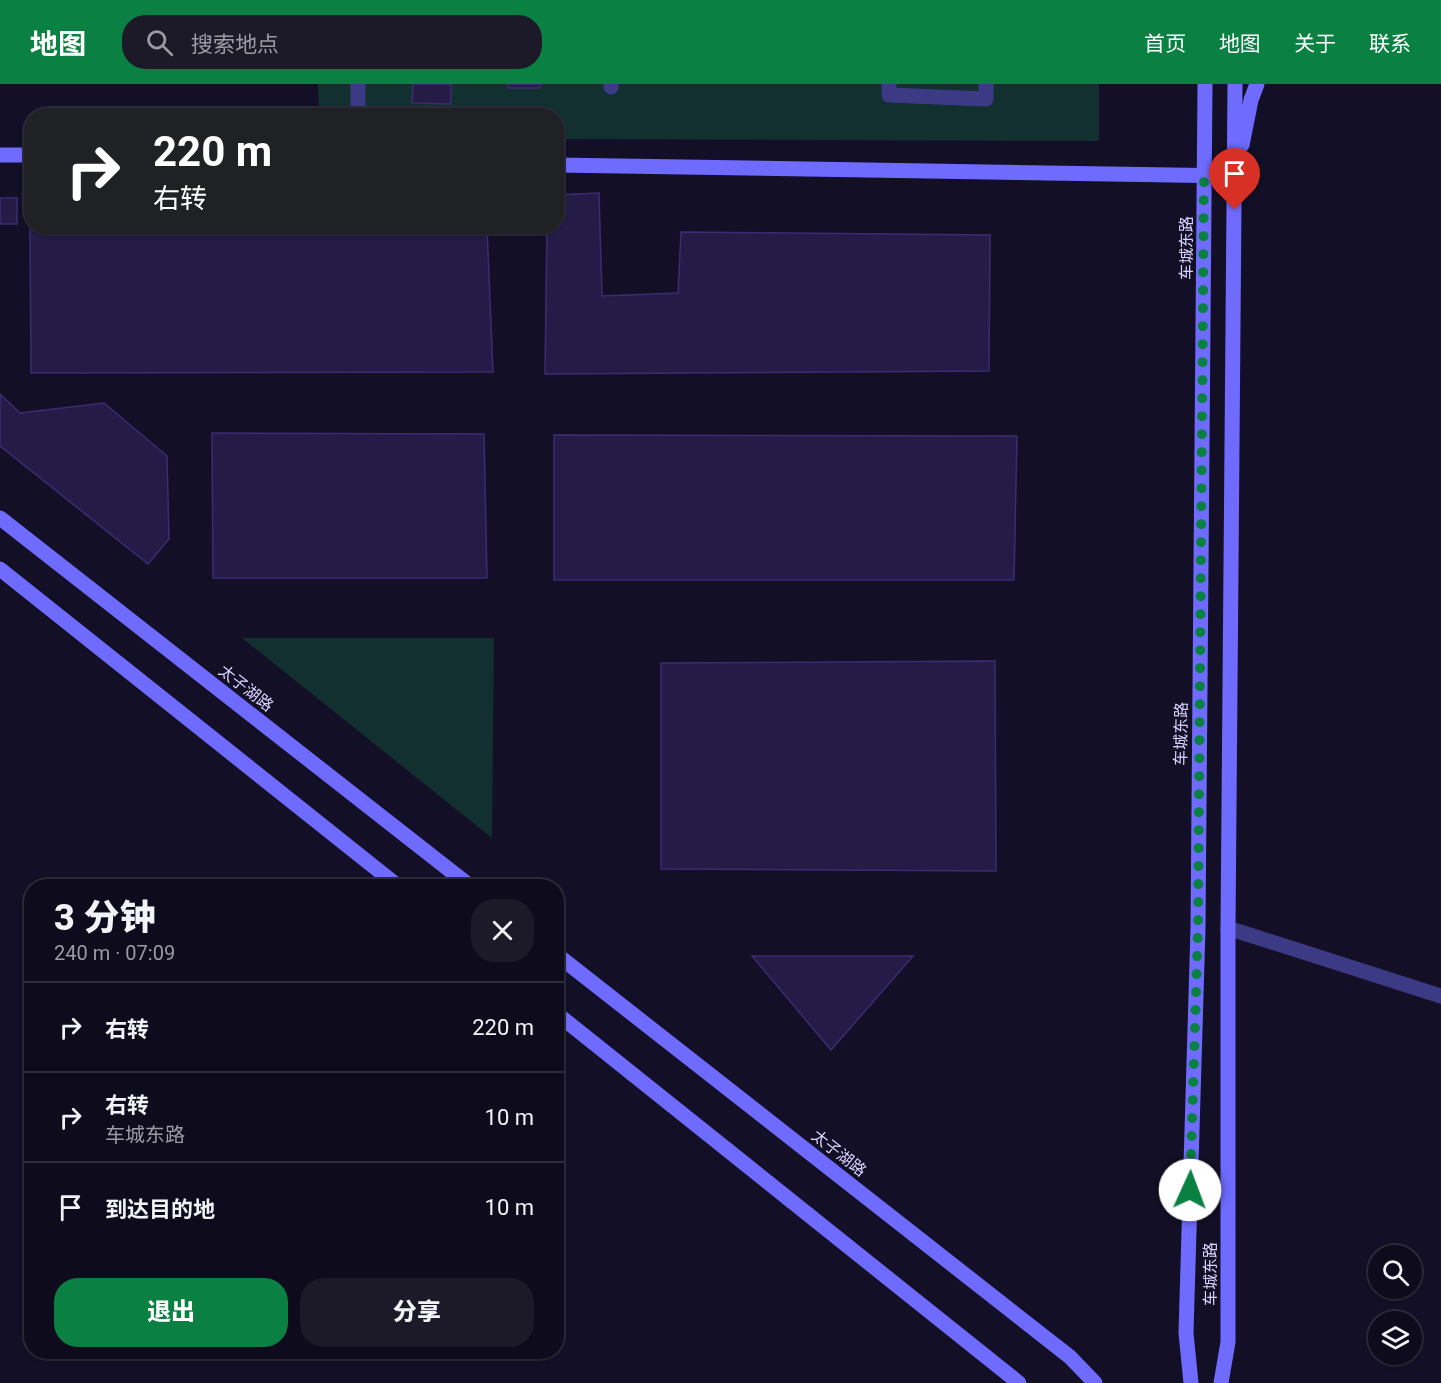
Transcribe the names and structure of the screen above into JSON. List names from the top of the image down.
{
  "streets": {
    "main road": ["车城东路", "太子湖路"]
  },
  "page": {
    "header": "地图",
    "search": "搜索地点",
    "nav": [
      "首页",
      "地图",
      "关于",
      "联系"
    ],
    "turn": ["220 m", "右转"],
    "heading": ["3 分钟", "240 m · 07:09"],
    "list": [
      {
        "name": "右转",
        "value": "220 m"
      },
      {
        "name": "右转",
        "note": "车城东路",
        "value": "10 m"
      },
      {
        "name": "到达目的地",
        "value": "10 m"
      }
    ],
    "buttons": ["退出", "分享"]
  }
}
